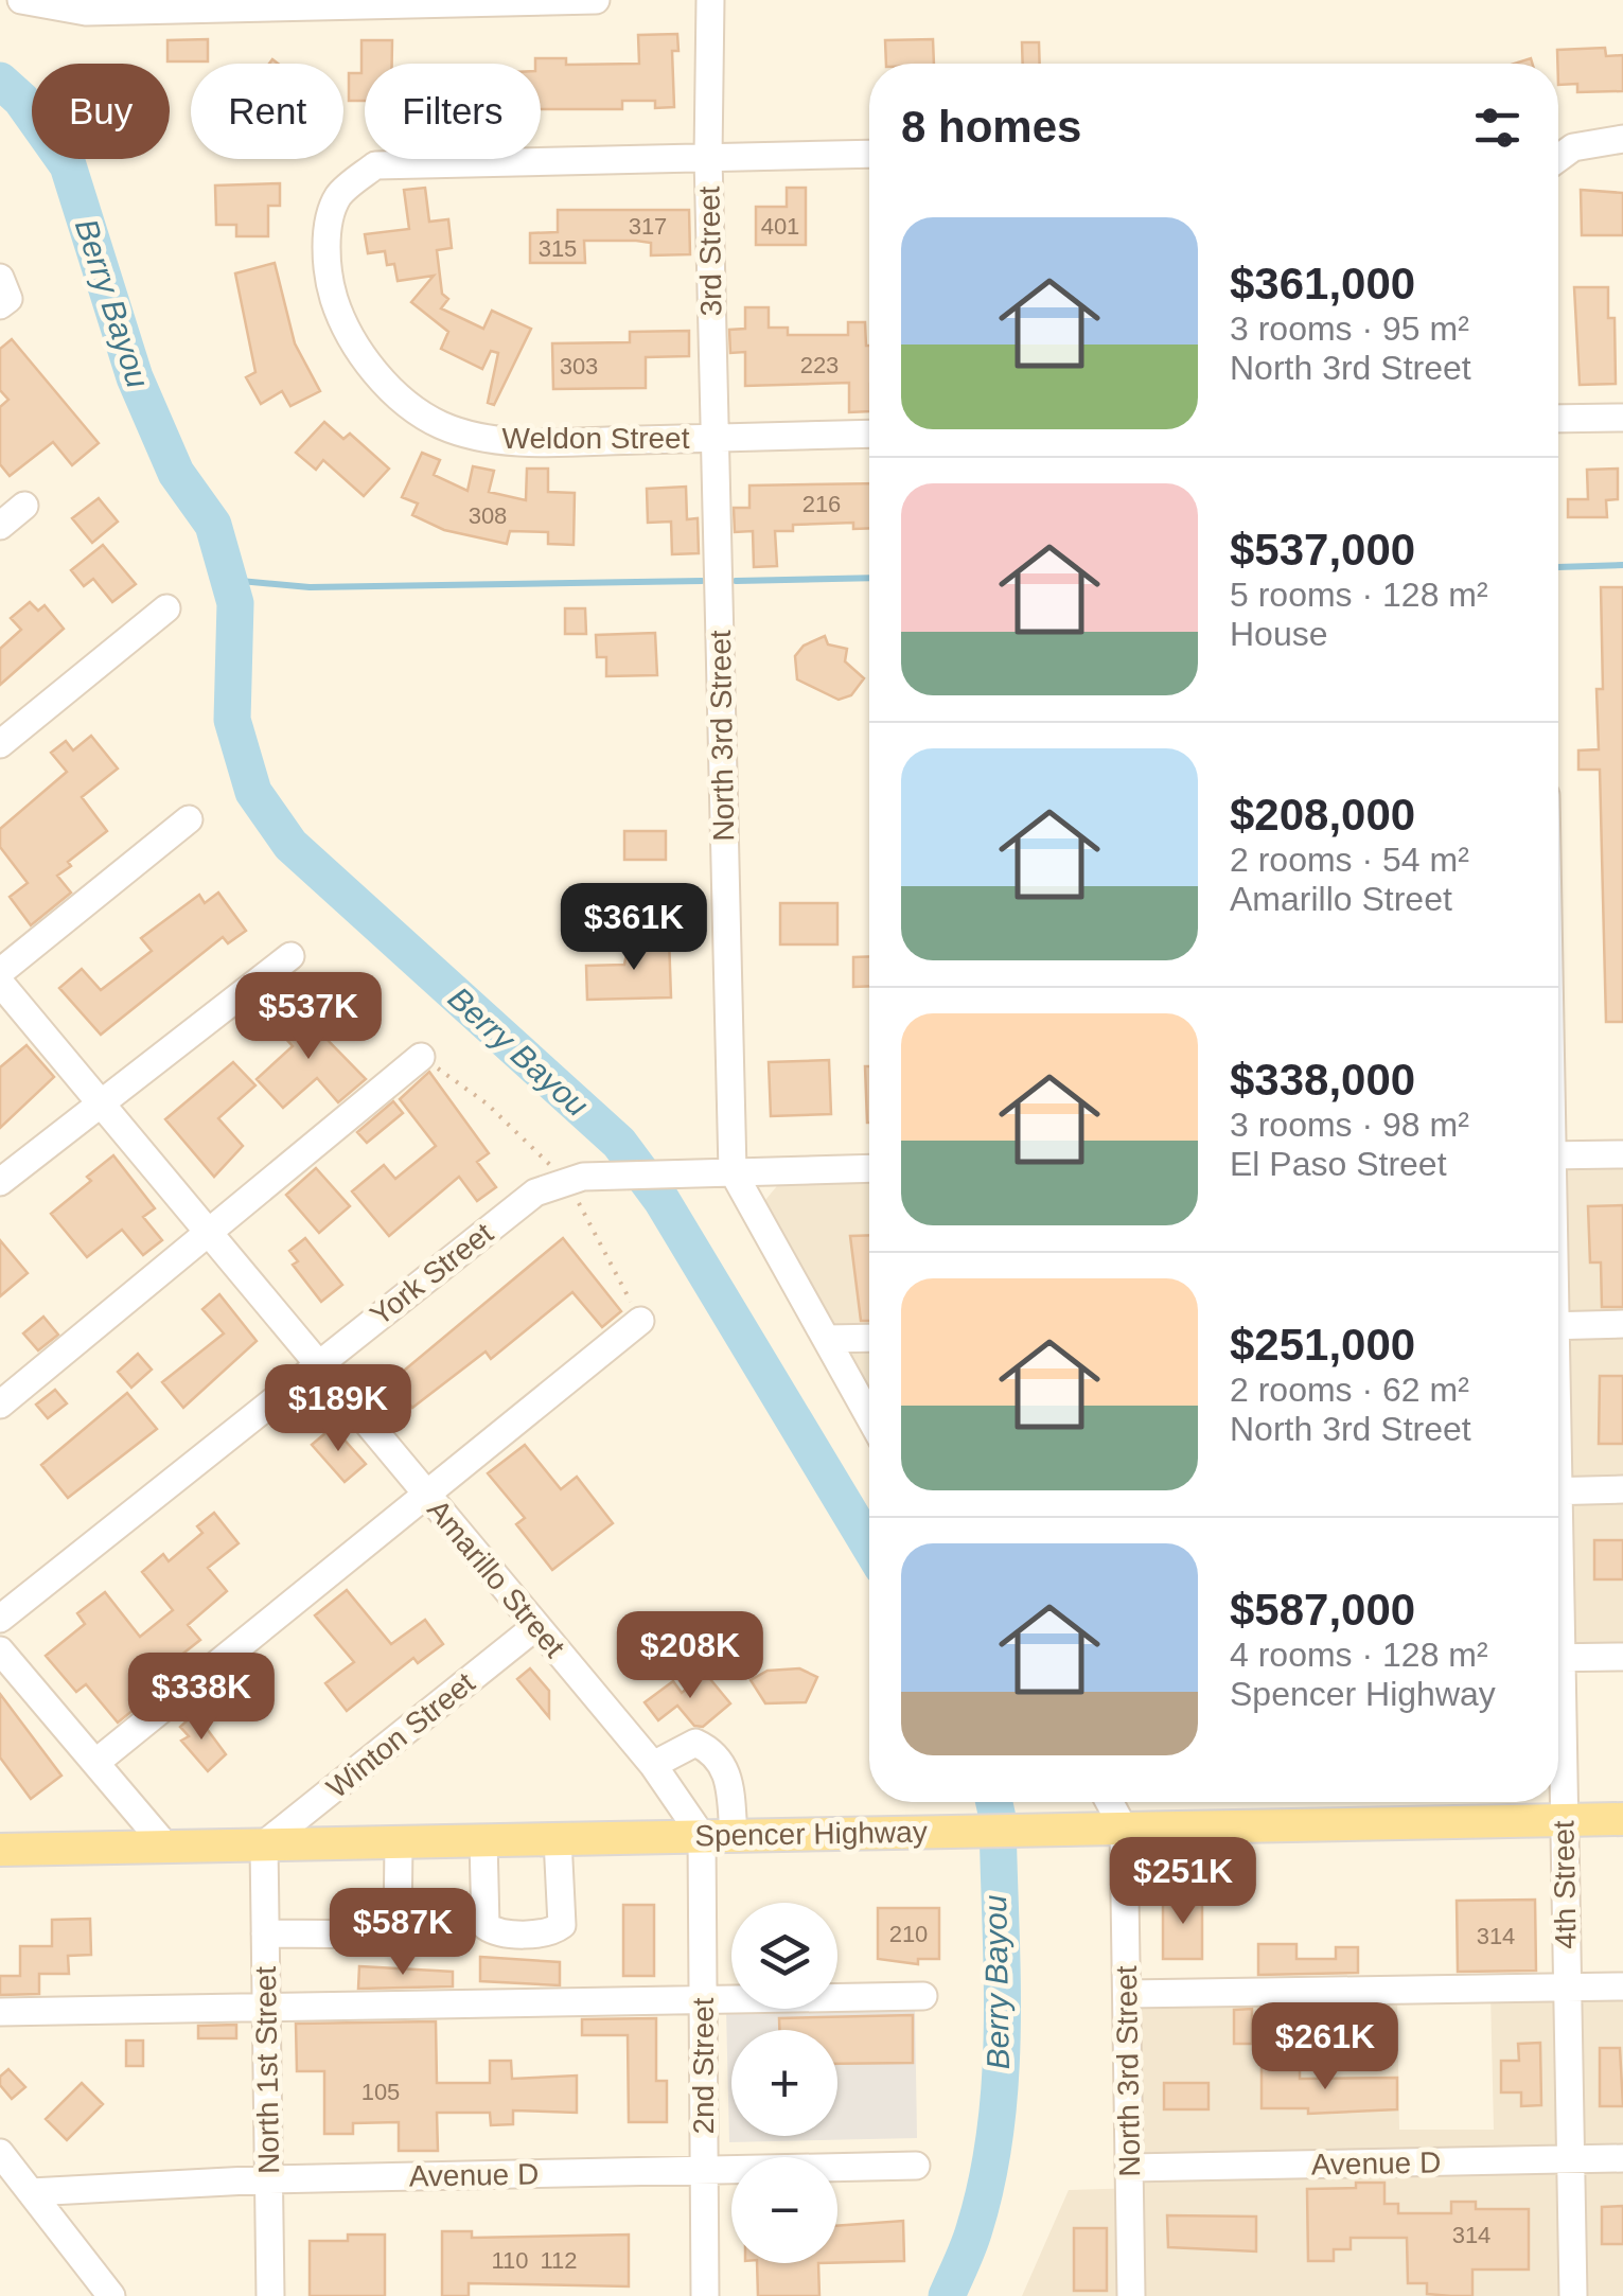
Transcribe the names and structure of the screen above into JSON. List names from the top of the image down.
{
  "streets": {
    "main road": ["Spencer Highway"],
    "street": [
      "3rd Street",
      "Weldon Street",
      "North 3rd Street",
      "York Street",
      "Amarillo Street",
      "Winton Street",
      "4th Street",
      "2nd Street",
      "North 1st Street",
      "Avenue D"
    ]
  },
  "crossings": [
    ["3rd Street", "Weldon Street"],
    ["3rd Street", "North 3rd Street"],
    ["Weldon Street", "North 3rd Street"],
    ["North 3rd Street", "York Street"],
    ["North 3rd Street", "Spencer Highway"],
    ["North 3rd Street", "Avenue D"],
    ["York Street", "Amarillo Street"],
    ["Amarillo Street", "Winton Street"],
    ["Amarillo Street", "Spencer Highway"],
    ["Amarillo Street", "2nd Street"],
    ["Winton Street", "Spencer Highway"],
    ["Winton Street", "North 1st Street"],
    ["Spencer Highway", "4th Street"],
    ["Spencer Highway", "2nd Street"],
    ["Spencer Highway", "North 1st Street"],
    ["4th Street", "Avenue D"],
    ["2nd Street", "Avenue D"],
    ["North 1st Street", "Avenue D"]
  ],
  "water": ["Berry Bayou"],
  "house_numbers": [
    "317",
    "401",
    "315",
    "223",
    "303",
    "216",
    "308",
    "210",
    "314",
    "105",
    "314",
    "110",
    "112"
  ],
  "page": {
    "chip": ["Buy", "Rent", "Filters"],
    "heading": "8 homes",
    "list": [
      {
        "name": "$361,000",
        "note": "3 rooms · 95 m² · North 3rd Street"
      },
      {
        "name": "$537,000",
        "note": "5 rooms · 128 m² · House"
      },
      {
        "name": "$208,000",
        "note": "2 rooms · 54 m² · Amarillo Street"
      },
      {
        "name": "$338,000",
        "note": "3 rooms · 98 m² · El Paso Street"
      },
      {
        "name": "$251,000",
        "note": "2 rooms · 62 m² · North 3rd Street"
      },
      {
        "name": "$587,000",
        "note": "4 rooms · 128 m² · Spencer Highway"
      }
    ],
    "price": [
      "$361K",
      "$537K",
      "$189K",
      "$208K",
      "$338K",
      "$251K",
      "$587K",
      "$261K"
    ],
    "map_buttons": ["+", "−"]
  }
}
